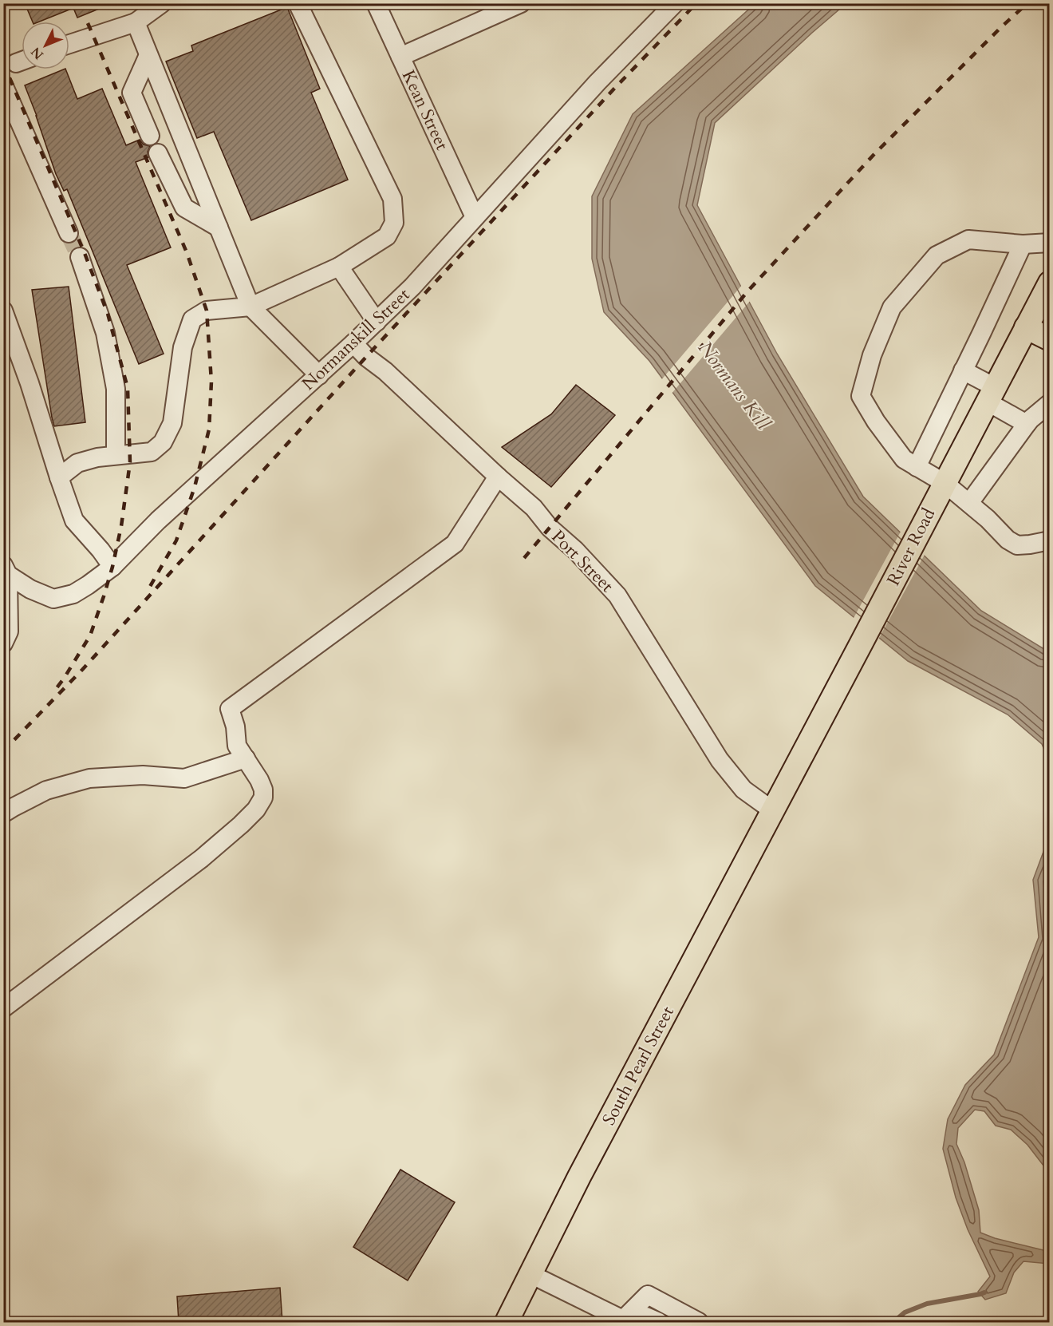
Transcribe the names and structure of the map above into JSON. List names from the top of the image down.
{
  "streets": {
    "main road": ["River Road", "South Pearl Street"],
    "street": ["Kean Street", "Normanskill Street", "Port Street"]
  },
  "crossings": [
    ["Kean Street", "Normanskill Street"],
    ["Normanskill Street", "Port Street"],
    ["River Road", "Port Street"],
    ["River Road", "South Pearl Street"],
    ["Port Street", "South Pearl Street"]
  ],
  "water": ["Normans Kill"],
  "north": "bottom left"
}
